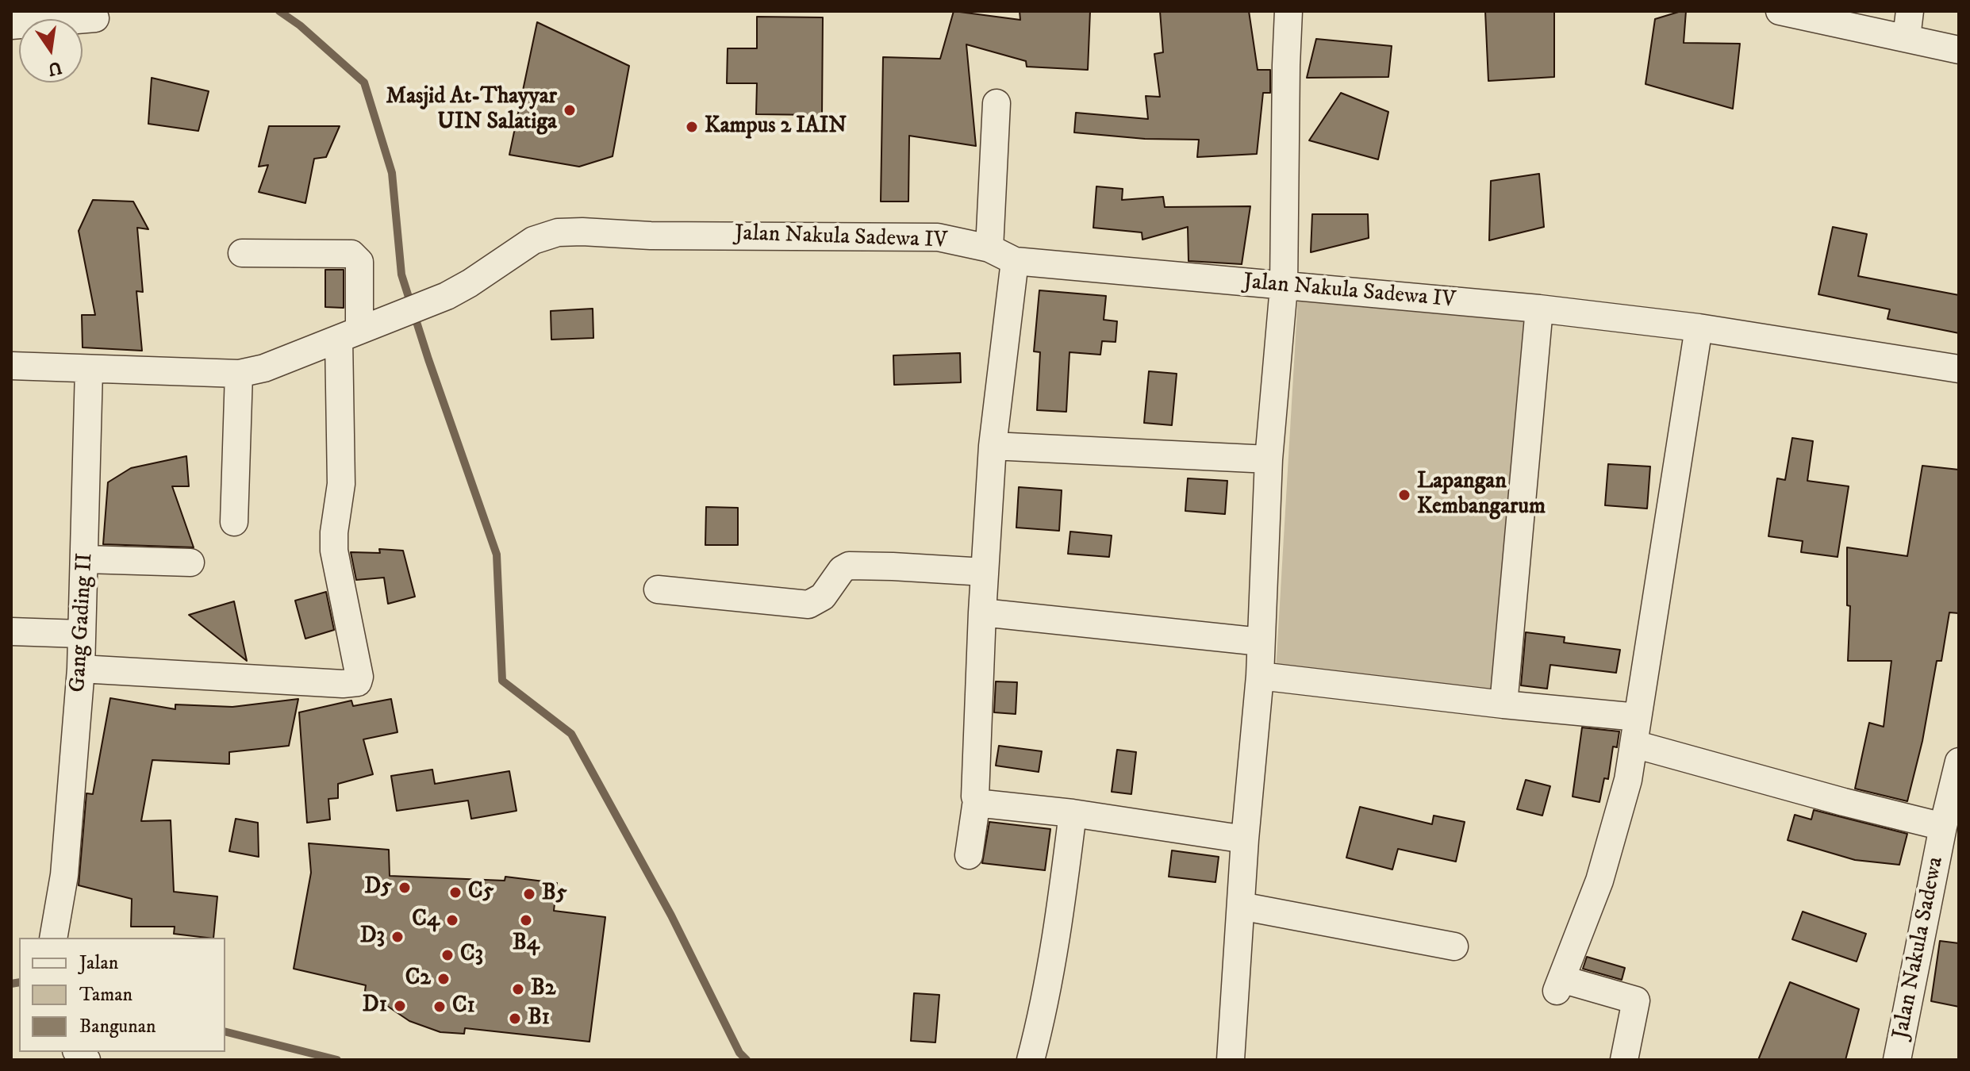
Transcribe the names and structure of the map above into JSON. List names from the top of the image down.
{
  "streets": {
    "street": ["Jalan Nakula Sadewa IV", "Gang Gading II", "Jalan Nakula Sadewa"]
  },
  "crossings": [
    ["Jalan Nakula Sadewa IV", "Gang Gading II"]
  ],
  "places": [
    "Masjid At-Thayyar UIN Salatiga",
    "Kampus 2 IAIN",
    "Lapangan Kembangarum",
    "D5",
    "C5",
    "B5",
    "C4",
    "B4",
    "D3",
    "C3",
    "C2",
    "B2",
    "D1",
    "C1",
    "B1"
  ],
  "legend": ["Jalan", "Taman", "Bangunan"],
  "north": "bottom"
}
